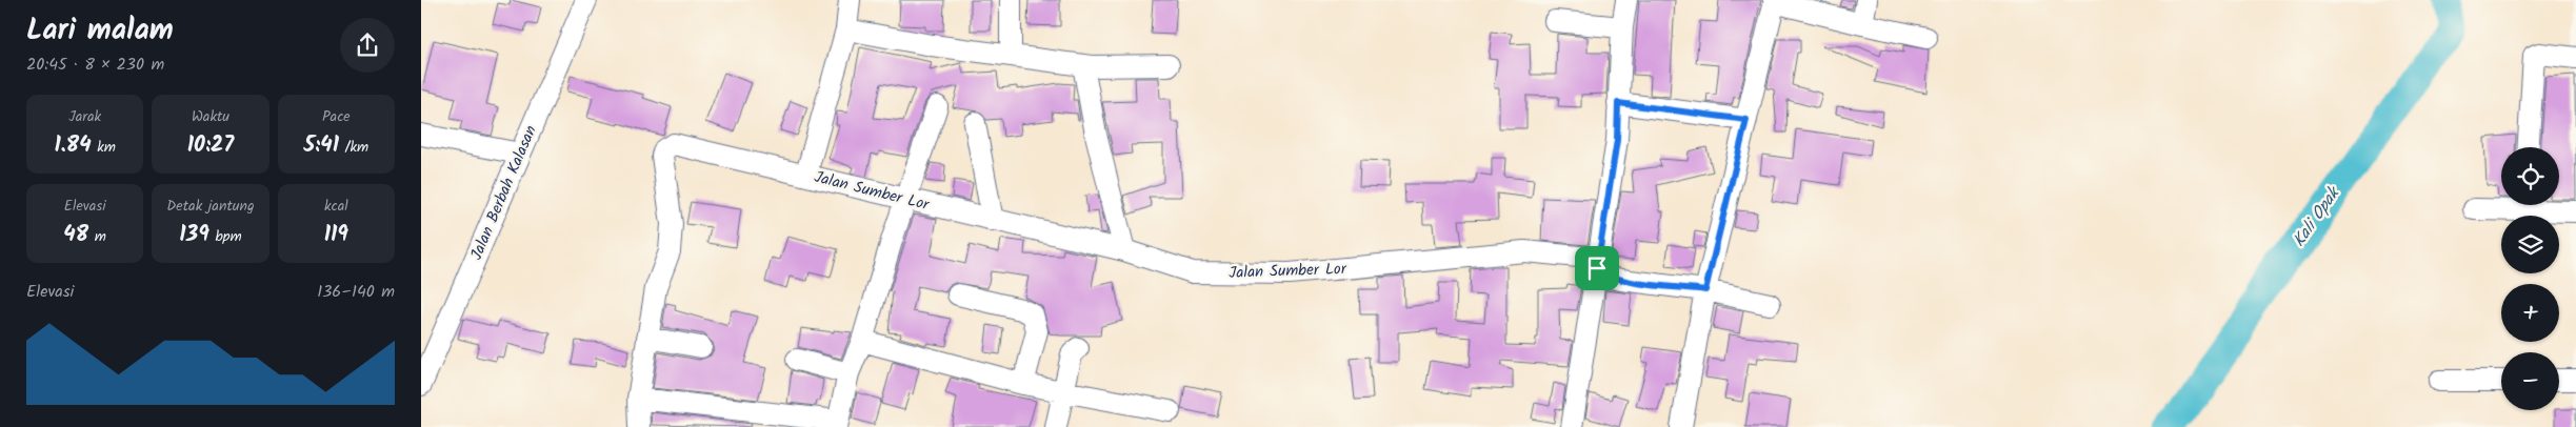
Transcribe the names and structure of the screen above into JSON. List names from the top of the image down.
{
  "streets": {
    "street": ["Jalan Sumber Lor", "Jalan Berbah Kalasan"]
  },
  "water": ["Kali Opak"],
  "page": {
    "heading": ["Lari malam", "20:45 · 8 × 230 m"],
    "stats": [
      ["Jarak", "1.84 km"],
      ["Waktu", "10:27"],
      ["Pace", "5:41 /km"],
      ["Elevasi", "48 m"],
      ["Detak jantung", "139 bpm"],
      ["kcal", "119"]
    ],
    "map_buttons": ["+", "−"],
    "chart": ["Elevasi", "136–140 m"]
  }
}
